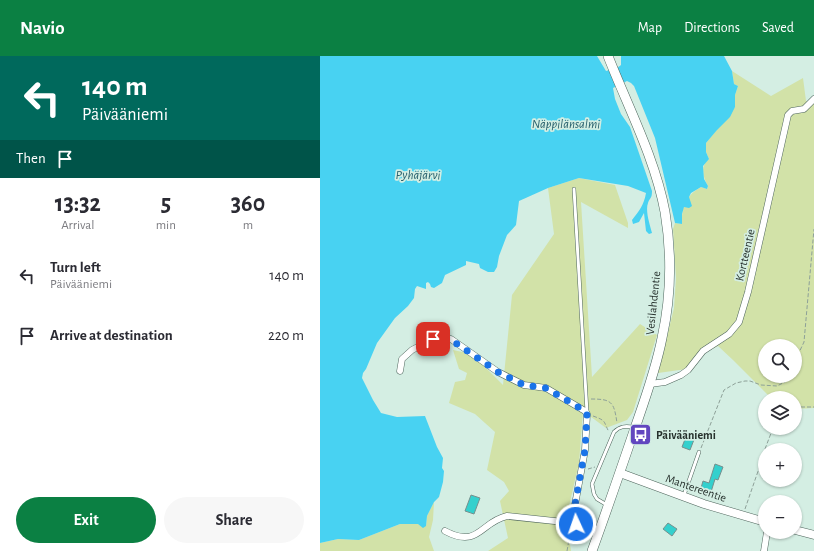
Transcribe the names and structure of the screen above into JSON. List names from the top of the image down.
{
  "streets": {
    "main road": ["Vesilahdentie"],
    "street": ["Kortteentie", "Mantereentie"]
  },
  "crossings": [
    ["Kortteentie", "Vesilahdentie"],
    ["Vesilahdentie", "Mantereentie"]
  ],
  "water": ["Näppilänsalmi", "Pyhäjärvi"],
  "places": {
    "bus stop": ["Päivääniemi"]
  },
  "page": {
    "header": "Navio",
    "nav": ["Map", "Directions", "Saved"],
    "turn": ["140 m", "Päivääniemi"],
    "then": "Then",
    "eta": [
      "13:32",
      "Arrival",
      "5",
      "min",
      "360",
      "m"
    ],
    "list": [
      {
        "name": "Turn left",
        "note": "Päivääniemi",
        "value": "140 m"
      },
      {
        "name": "Arrive at destination",
        "value": "220 m"
      }
    ],
    "map_buttons": ["+", "−"],
    "buttons": ["Exit", "Share"]
  }
}
